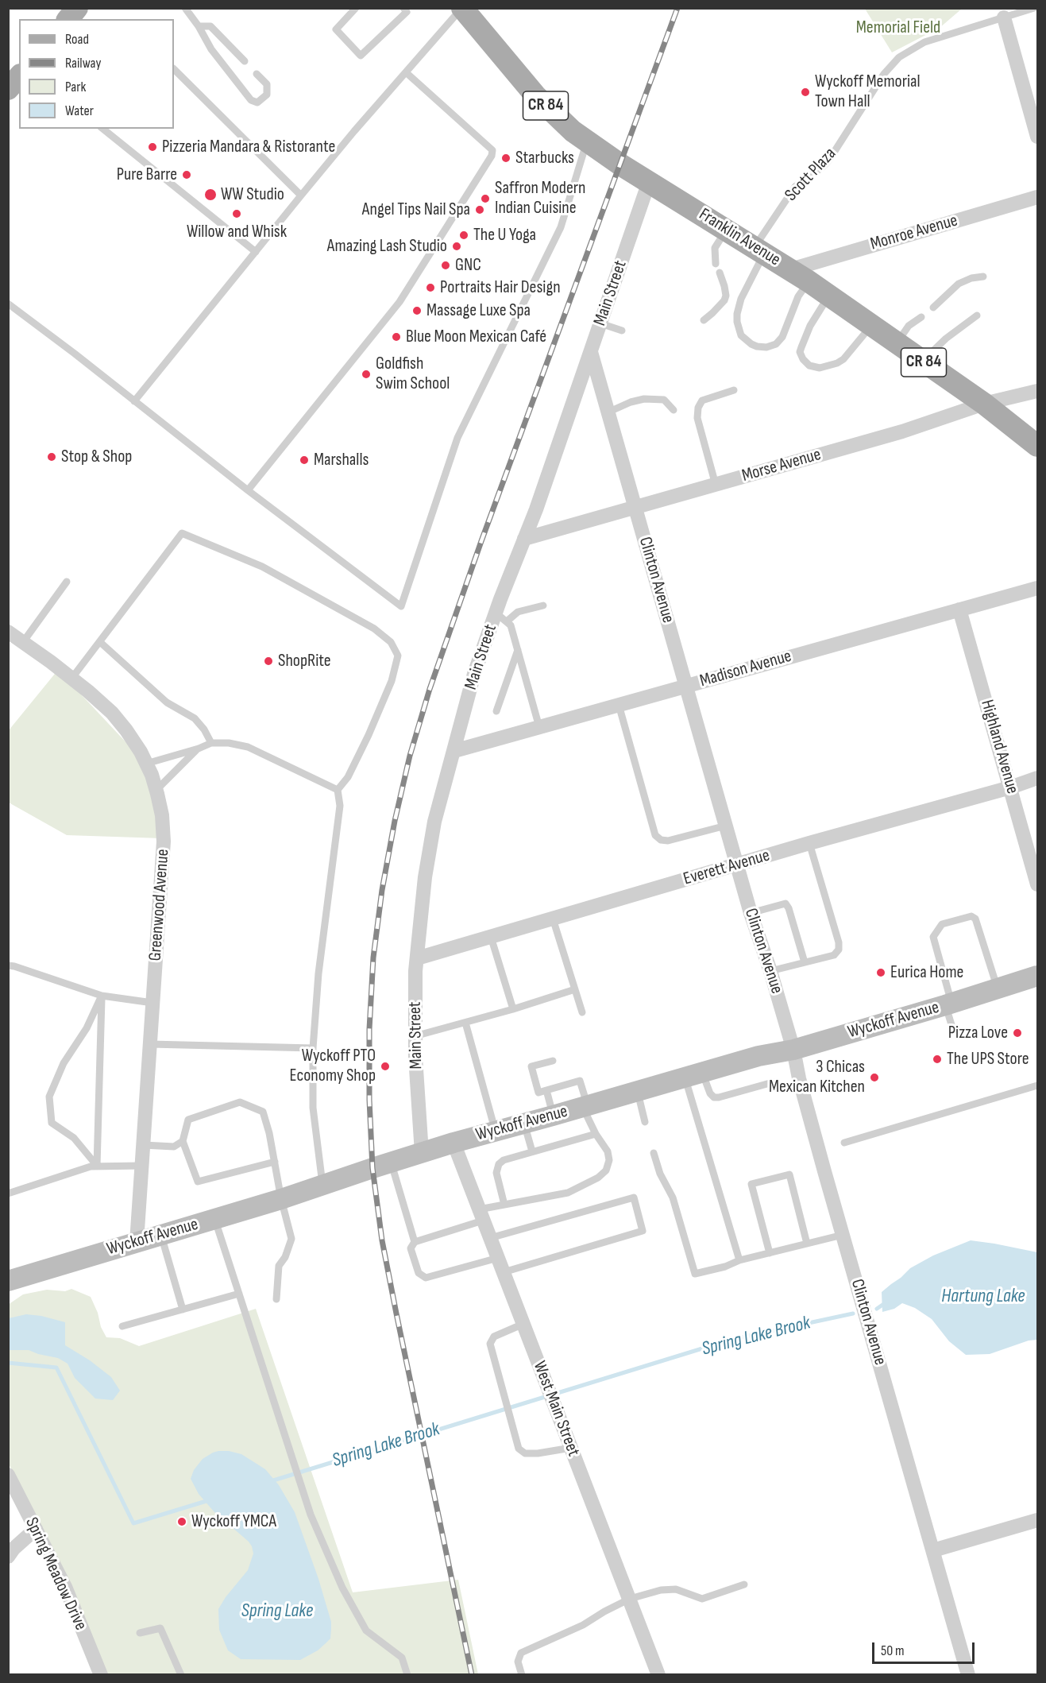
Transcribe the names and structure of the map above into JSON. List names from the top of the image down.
{
  "streets": {
    "main road": ["CR 84", "Franklin Avenue", "Wyckoff Avenue"],
    "street": [
      "Monroe Avenue",
      "Main Street",
      "Morse Avenue",
      "Clinton Avenue",
      "Madison Avenue",
      "Highland Avenue",
      "Everett Avenue",
      "Greenwood Avenue",
      "West Main Street",
      "Spring Meadow Drive"
    ],
    "lane": ["Scott Plaza"]
  },
  "crossings": [
    ["Scott Plaza", "Monroe Avenue"],
    ["Scott Plaza", "Franklin Avenue"],
    ["Monroe Avenue", "Franklin Avenue"],
    ["Franklin Avenue", "Main Street"],
    ["Franklin Avenue", "Morse Avenue"],
    ["Main Street", "Morse Avenue"],
    ["Main Street", "Clinton Avenue"],
    ["Main Street", "Madison Avenue"],
    ["Main Street", "Everett Avenue"],
    ["Main Street", "Wyckoff Avenue"],
    ["Morse Avenue", "Clinton Avenue"],
    ["Clinton Avenue", "Madison Avenue"],
    ["Clinton Avenue", "Everett Avenue"],
    ["Clinton Avenue", "Wyckoff Avenue"],
    ["Madison Avenue", "Highland Avenue"],
    ["Highland Avenue", "Everett Avenue"],
    ["Greenwood Avenue", "Wyckoff Avenue"],
    ["Wyckoff Avenue", "West Main Street"]
  ],
  "water": ["Hartung Lake", "Spring Lake Brook", "Spring Lake"],
  "parks": ["Memorial Field"],
  "places": [
    "Wyckoff Memorial Town Hall",
    "Pizzeria Mandara & Ristorante",
    "Starbucks",
    "Pure Barre",
    "WW Studio",
    "Saffron Modern Indian Cuisine",
    "Angel Tips Nail Spa",
    "Willow and Whisk",
    "The U Yoga",
    "Amazing Lash Studio",
    "GNC",
    "Portraits Hair Design",
    "Massage Luxe Spa",
    "Blue Moon Mexican Café",
    "Goldfish Swim School",
    "Stop & Shop",
    "Marshalls",
    "ShopRite",
    "Eurica Home",
    "Pizza Love",
    "The UPS Store",
    "Wyckoff PTO Economy Shop",
    "3 Chicas Mexican Kitchen",
    "Wyckoff YMCA"
  ],
  "legend": [
    "Road",
    "Railway",
    "Park",
    "Water"
  ],
  "scale_bar": "50 m"
}
